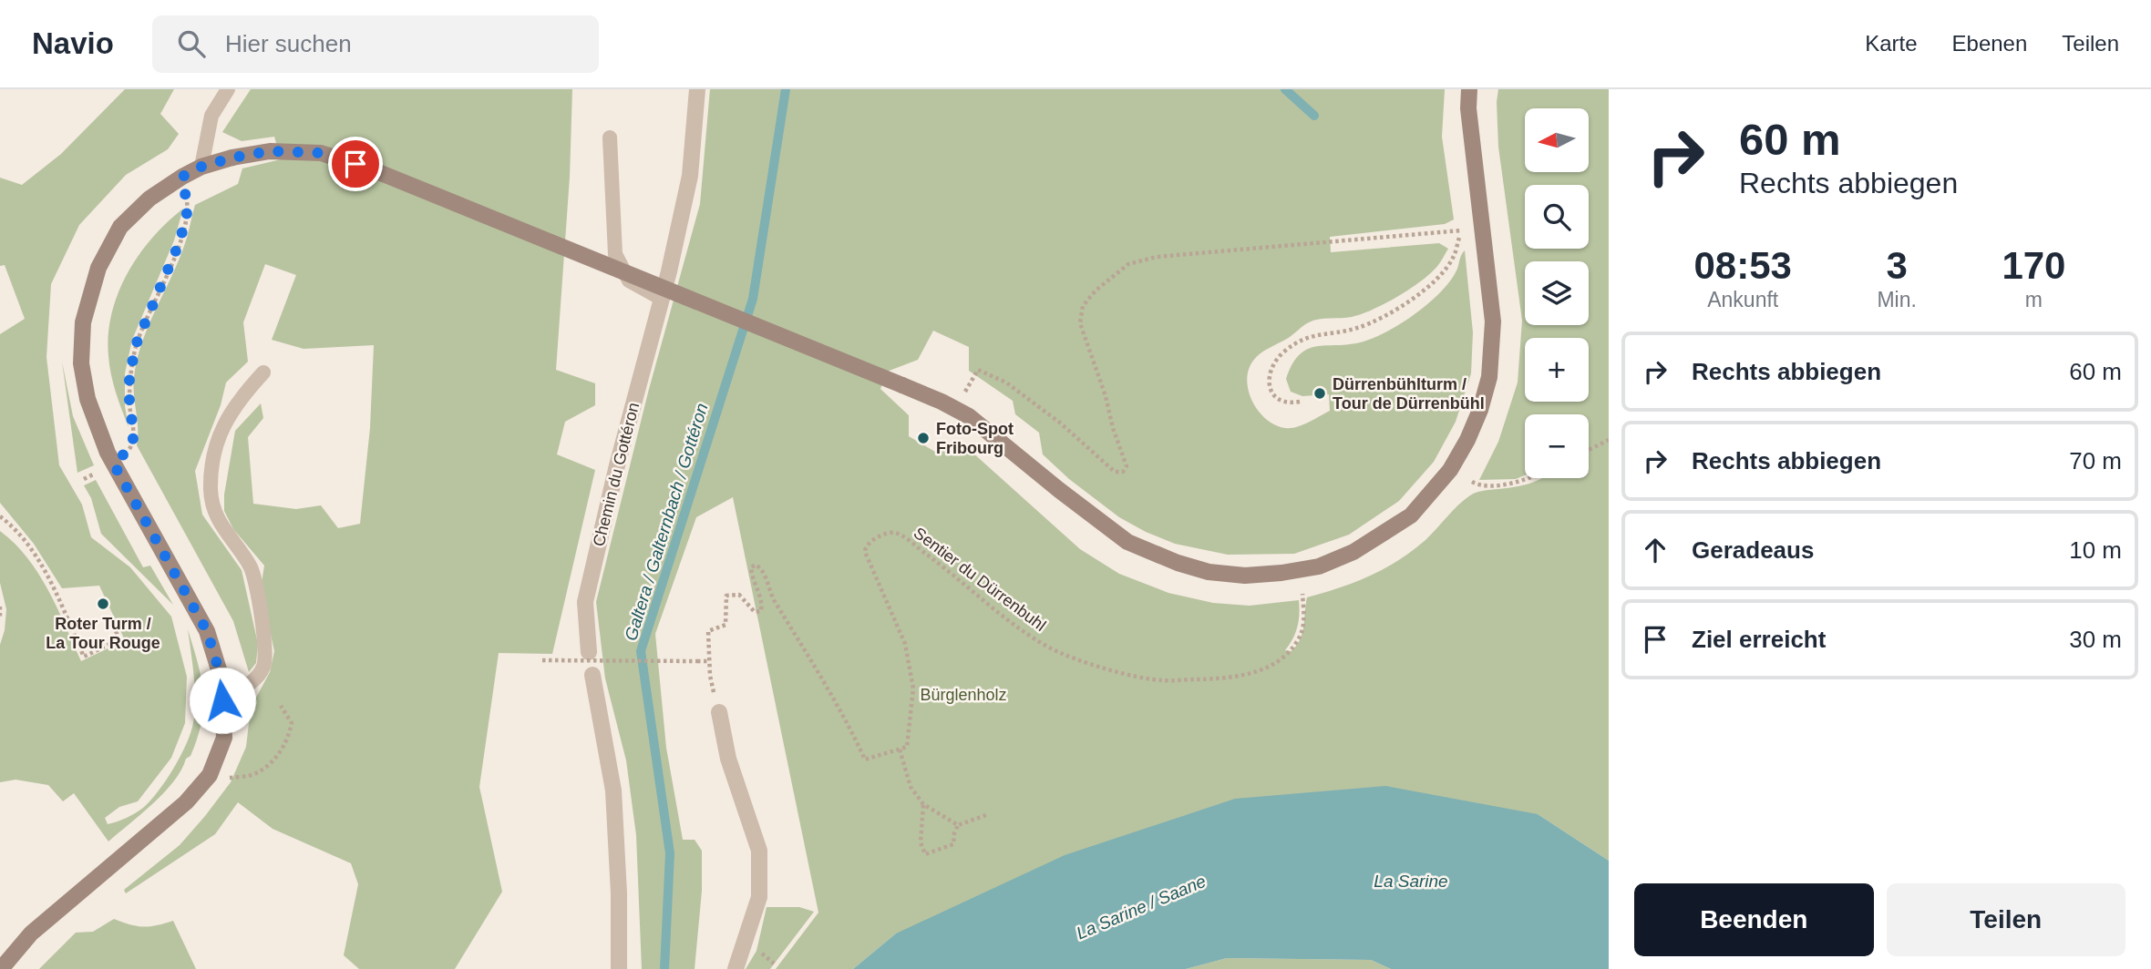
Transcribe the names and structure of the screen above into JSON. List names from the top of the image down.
{
  "streets": {
    "street": ["Chemin du Gottéron"],
    "path": ["Sentier du Dürrenbuhl"]
  },
  "water": ["Galtera / Galternbach / Gottéron", "La Sarine", "La Sarine / Saane"],
  "parks": ["Bürglenholz"],
  "places": ["Dürrenbühlturm / Tour de Dürrenbühl", "Foto-Spot Fribourg", "Roter Turm / La Tour Rouge"],
  "north": "left",
  "page": {
    "header": "Navio",
    "search": "Hier suchen",
    "nav": ["Karte", "Ebenen", "Teilen"],
    "turn": ["60 m", "Rechts abbiegen"],
    "map_buttons": ["+", "−"],
    "eta": [
      "08:53",
      "Ankunft",
      "3",
      "Min.",
      "170",
      "m"
    ],
    "list": [
      {
        "name": "Rechts abbiegen",
        "value": "60 m"
      },
      {
        "name": "Rechts abbiegen",
        "value": "70 m"
      },
      {
        "name": "Geradeaus",
        "value": "10 m"
      },
      {
        "name": "Ziel erreicht",
        "value": "30 m"
      }
    ],
    "buttons": ["Beenden", "Teilen"]
  }
}
